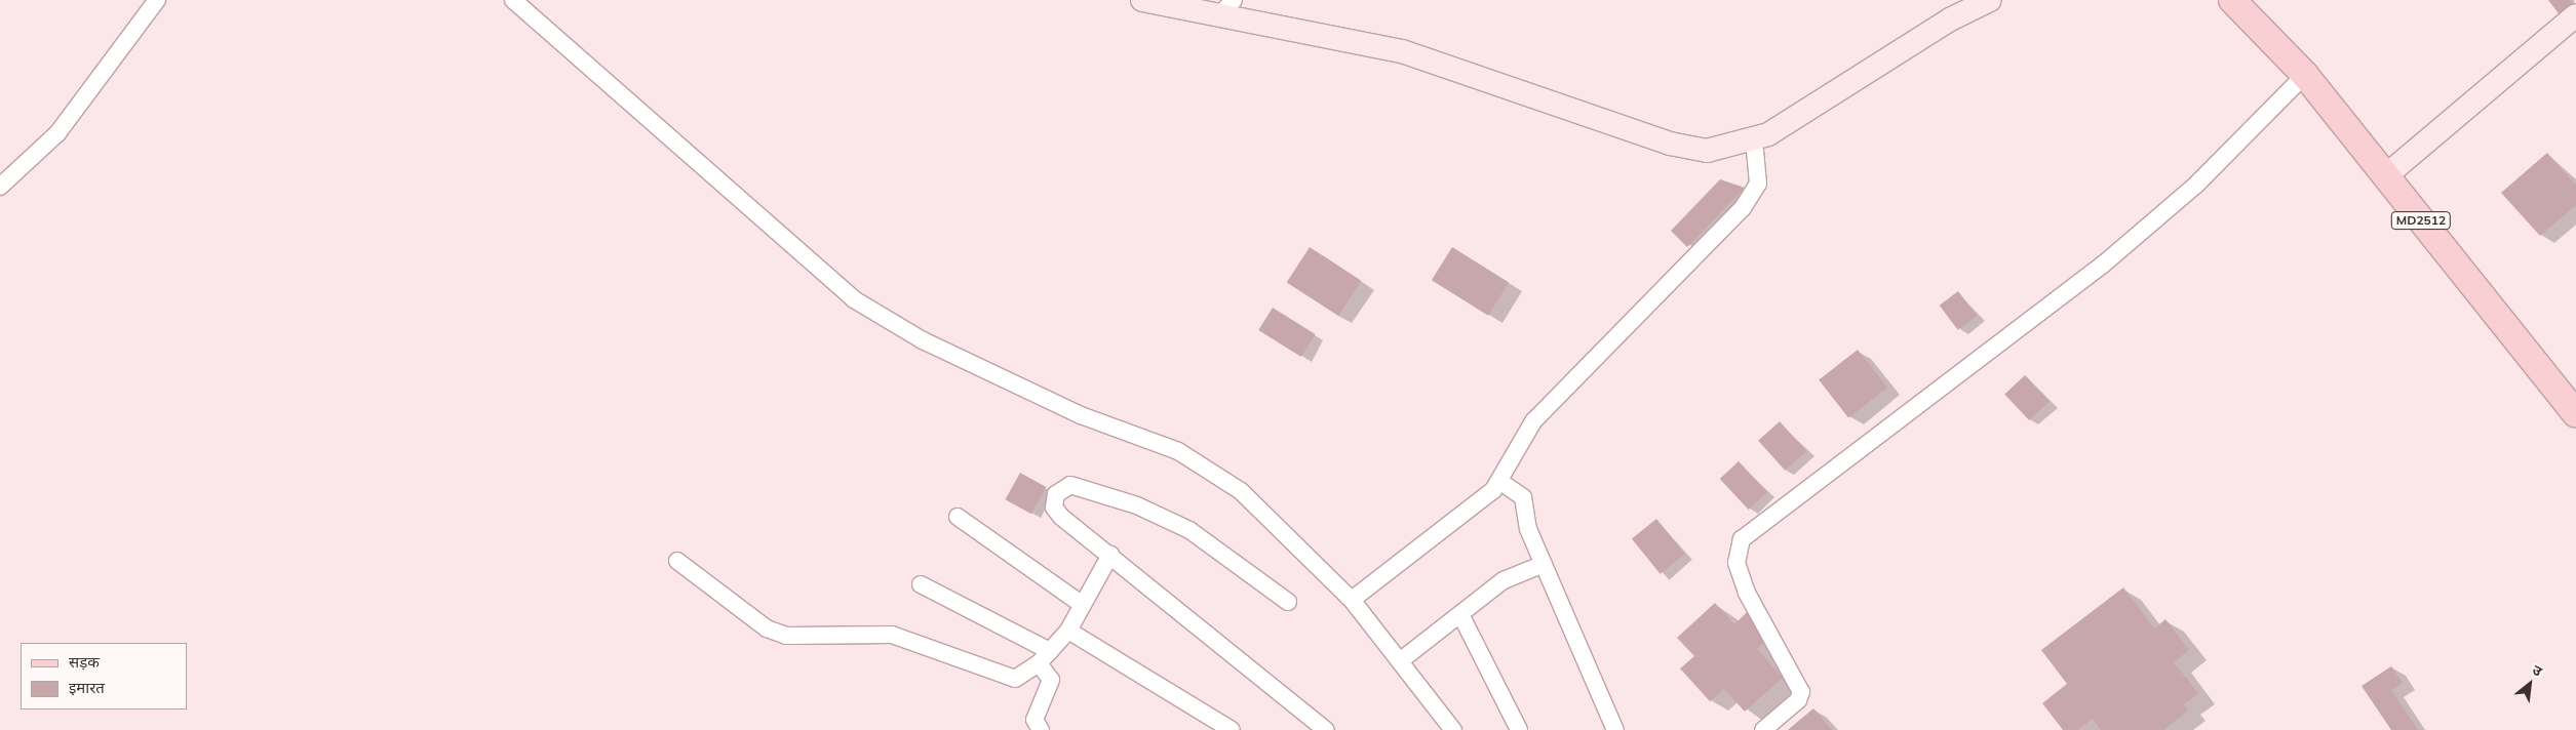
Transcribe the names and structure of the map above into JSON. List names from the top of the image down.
{
  "streets": {
    "main road": ["MD2512"]
  },
  "legend": ["सड़क", "इमारत"],
  "north": "top right"
}
